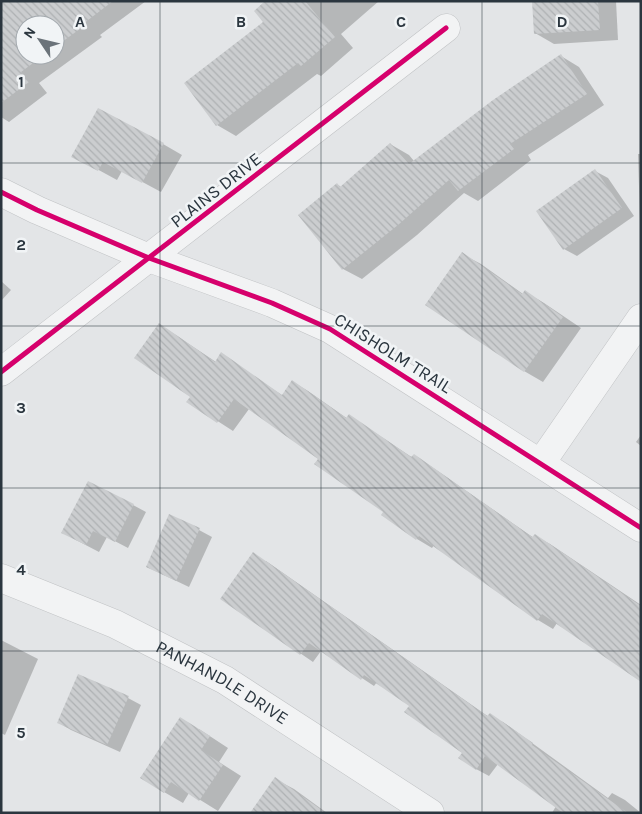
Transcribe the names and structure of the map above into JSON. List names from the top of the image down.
{
  "streets": {
    "street": ["PLAINS DRIVE", "CHISHOLM TRAIL", "PANHANDLE DRIVE"]
  },
  "crossings": [
    ["PLAINS DRIVE", "CHISHOLM TRAIL"]
  ],
  "north": "top left",
  "grid": {
    "columns": [
      "A",
      "B",
      "C",
      "D"
    ],
    "rows": [
      "1",
      "2",
      "3",
      "4",
      "5"
    ]
  }
}
